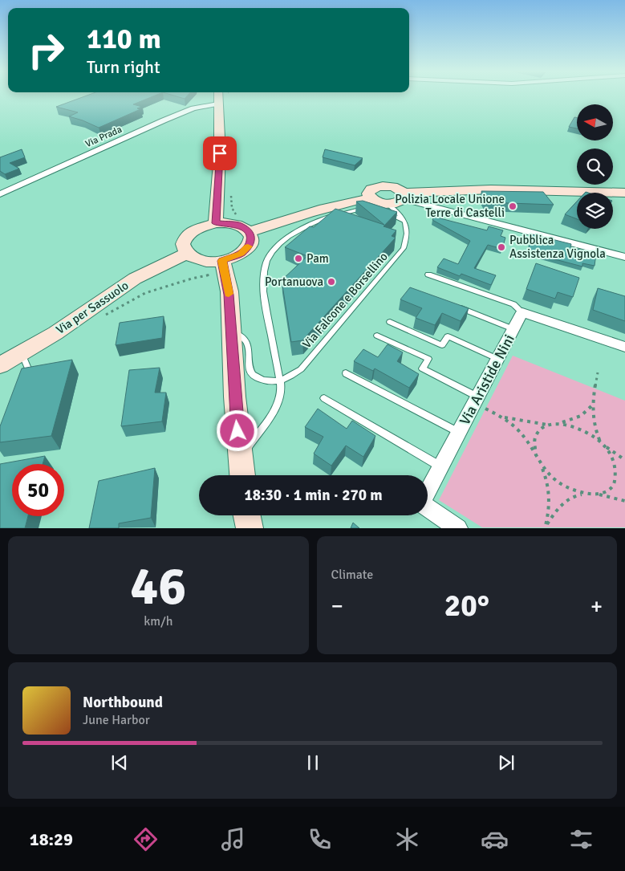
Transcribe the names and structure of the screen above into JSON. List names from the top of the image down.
{
  "streets": {
    "main road": ["Via per Sassuolo"],
    "street": ["Via Prada", "Via Aristide Nini"],
    "lane": ["Via Falcone e Borsellino"]
  },
  "places": [
    "Polizia Locale Unione Terre di Castelli",
    "Pubblica Assistenza Vignola",
    "Pam",
    "Portanuova"
  ],
  "north": "left",
  "page": {
    "turn": ["110 m", "Turn right"],
    "limit": "50",
    "trip": "18:30 · 1 min · 270 m",
    "tile": [
      ["46", "km/h"],
      "Climate"
    ],
    "heat": ["−", "20°", "+"],
    "song": ["Northbound", "June Harbor"],
    "tabs": "18:29"
  }
}
